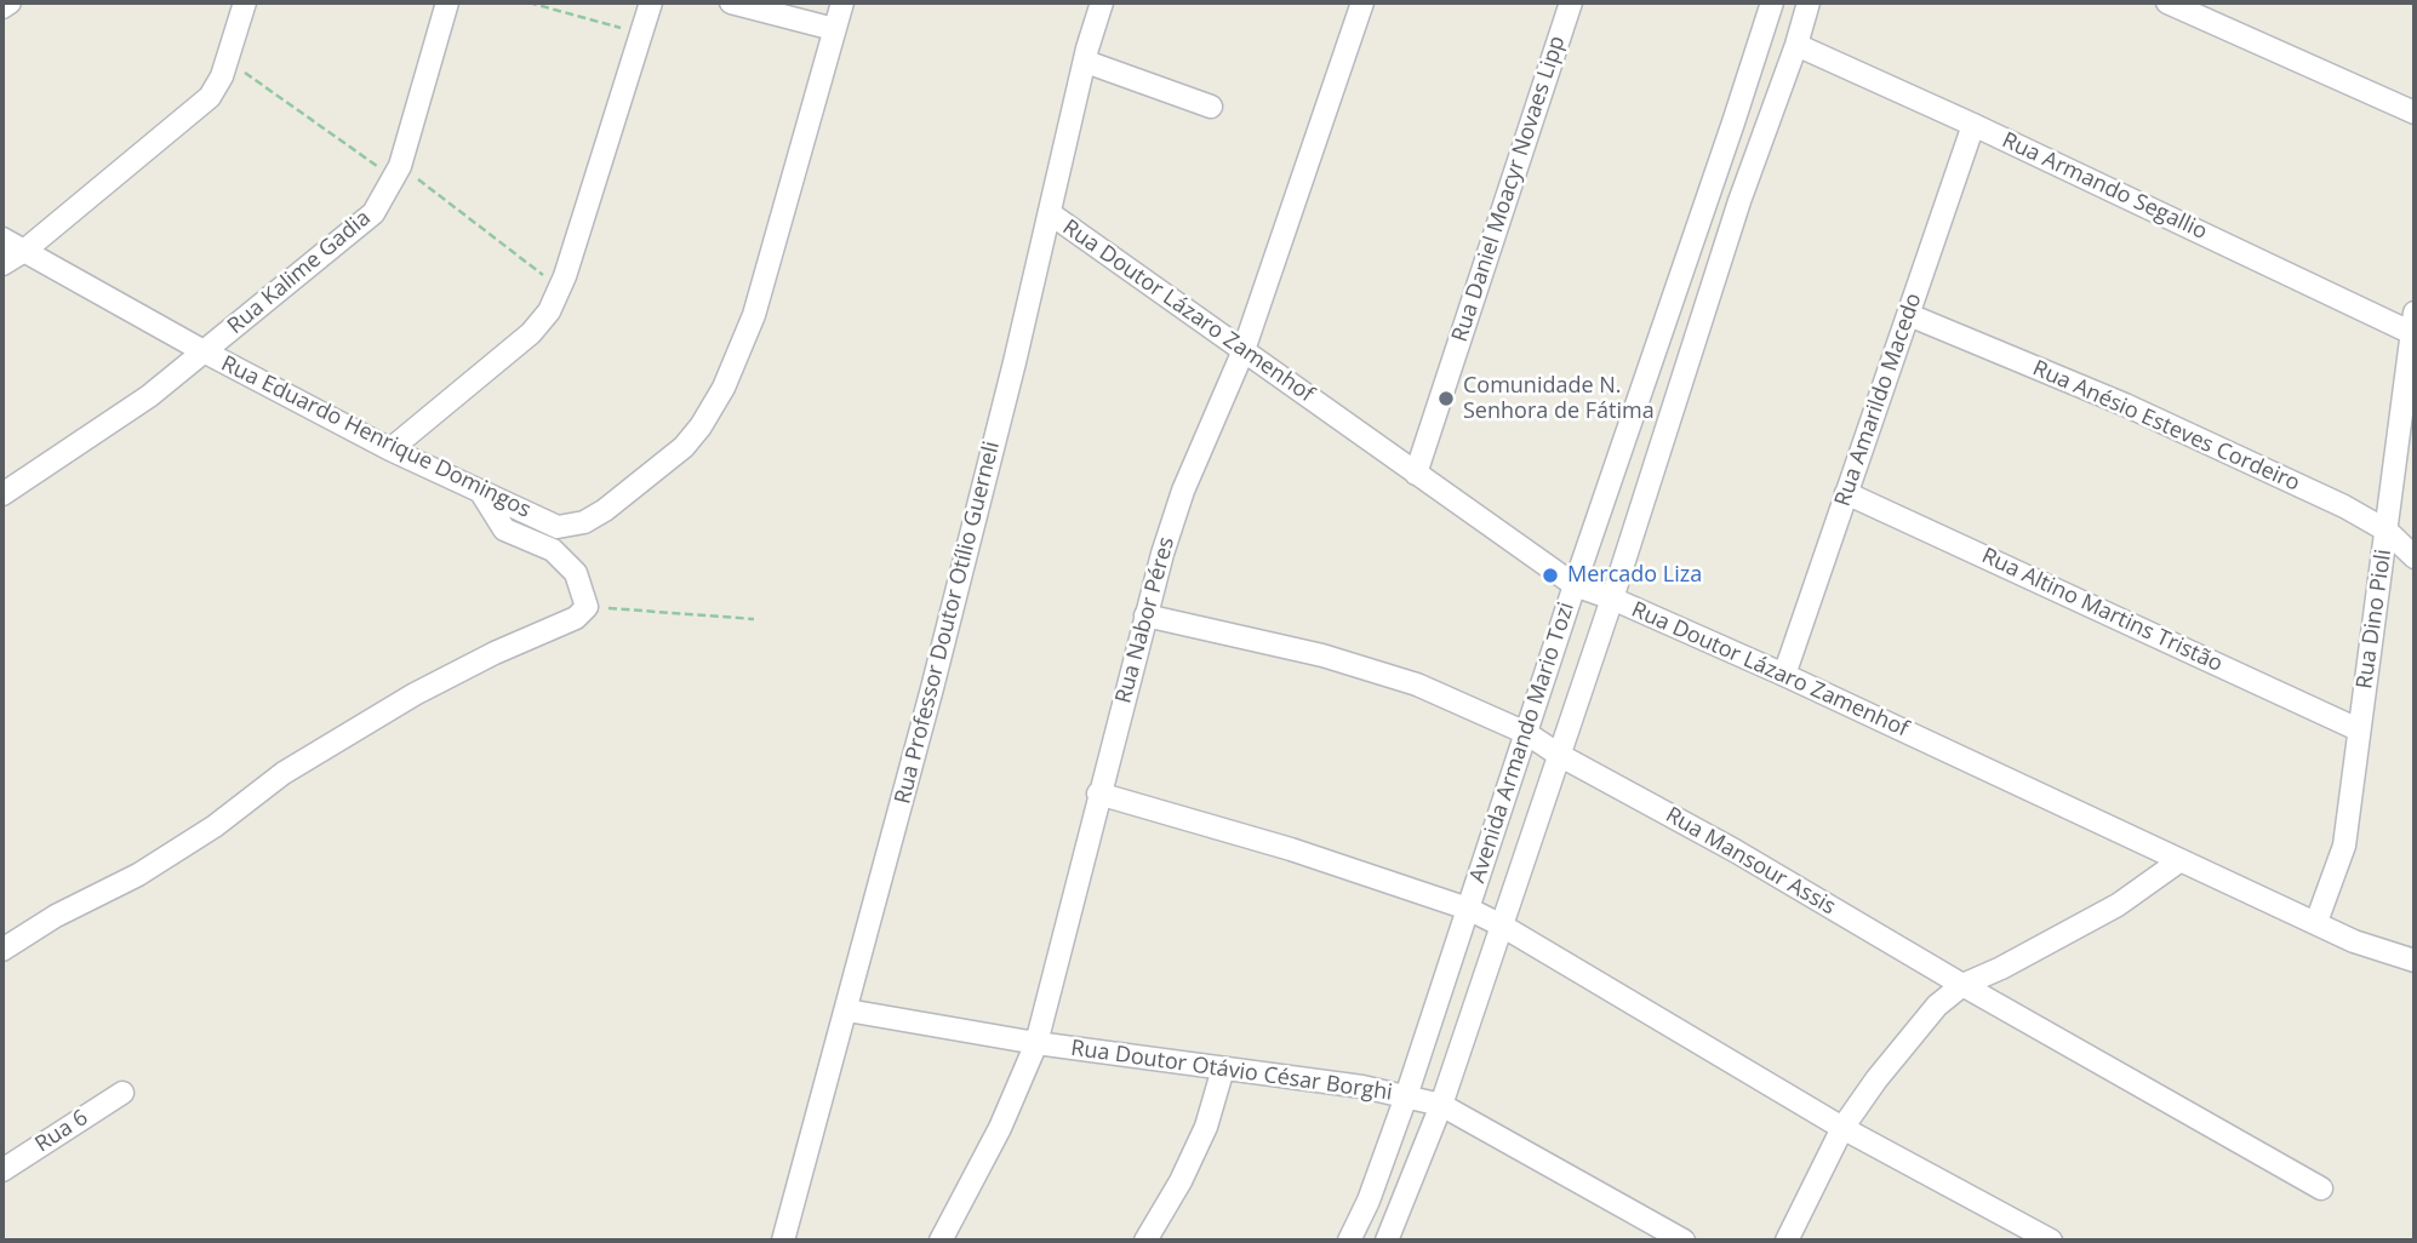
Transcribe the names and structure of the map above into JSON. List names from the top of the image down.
{
  "streets": {
    "street": [
      "Rua Armando Segallio",
      "Rua Daniel Moacyr Novaes Lipp",
      "Rua Kalime Gadia",
      "Rua Doutor Lázaro Zamenhof",
      "Rua Amarildo Macedo",
      "Rua Anésio Esteves Cordeiro",
      "Rua Eduardo Henrique Domingos",
      "Rua Altino Martins Tristão",
      "Rua Dino Pioli",
      "Rua Nabor Péres",
      "Rua Professor Doutor Otílio Guerneli",
      "Avenida Armando Mario Tozi",
      "Rua Mansour Assis",
      "Rua Doutor Otávio César Borghi",
      "Rua 6"
    ]
  },
  "crossings": [
    ["Rua Armando Segallio", "Rua Amarildo Macedo"],
    ["Rua Armando Segallio", "Rua Dino Pioli"],
    ["Rua Armando Segallio", "Avenida Armando Mario Tozi"],
    ["Rua Daniel Moacyr Novaes Lipp", "Rua Doutor Lázaro Zamenhof"],
    ["Rua Kalime Gadia", "Rua Eduardo Henrique Domingos"],
    ["Rua Doutor Lázaro Zamenhof", "Rua Amarildo Macedo"],
    ["Rua Doutor Lázaro Zamenhof", "Rua Dino Pioli"],
    ["Rua Doutor Lázaro Zamenhof", "Rua Nabor Péres"],
    ["Rua Doutor Lázaro Zamenhof", "Rua Professor Doutor Otílio Guerneli"],
    ["Rua Doutor Lázaro Zamenhof", "Avenida Armando Mario Tozi"],
    ["Rua Amarildo Macedo", "Rua Anésio Esteves Cordeiro"],
    ["Rua Amarildo Macedo", "Rua Altino Martins Tristão"],
    ["Rua Anésio Esteves Cordeiro", "Rua Dino Pioli"],
    ["Rua Altino Martins Tristão", "Rua Dino Pioli"],
    ["Rua Nabor Péres", "Rua Mansour Assis"],
    ["Rua Nabor Péres", "Rua Doutor Otávio César Borghi"],
    ["Rua Professor Doutor Otílio Guerneli", "Rua Doutor Otávio César Borghi"],
    ["Avenida Armando Mario Tozi", "Rua Mansour Assis"],
    ["Avenida Armando Mario Tozi", "Rua Doutor Otávio César Borghi"]
  ],
  "places": ["Comunidade N. Senhora de Fátima", "Mercado Liza"]
}
